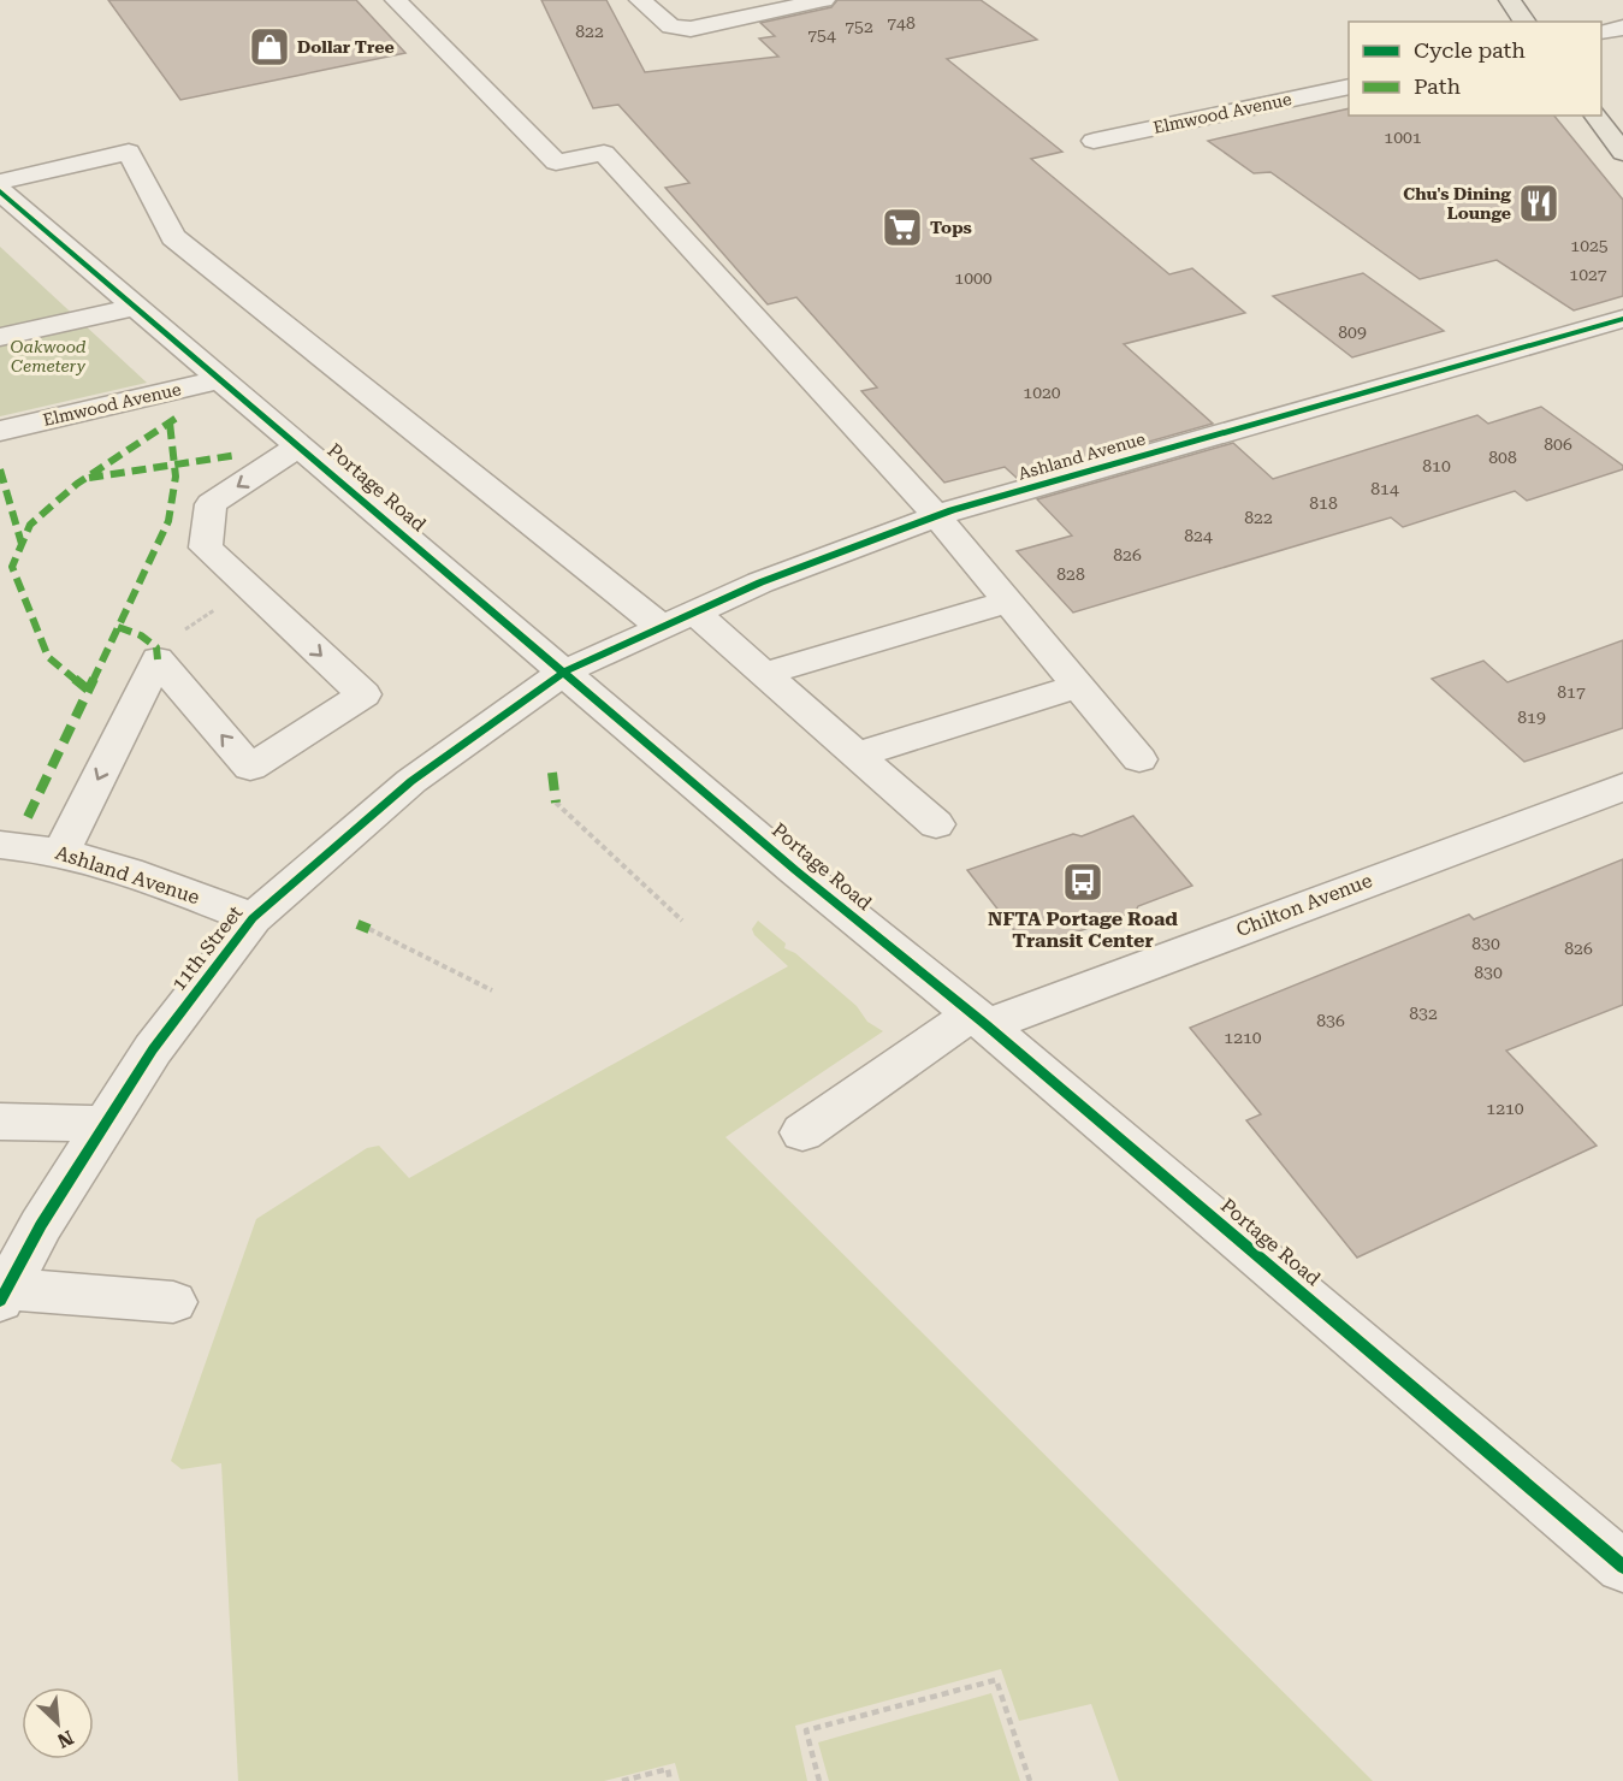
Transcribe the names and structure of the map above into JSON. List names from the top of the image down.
{
  "streets": {
    "street": [
      "Elmwood Avenue",
      "Ashland Avenue",
      "Portage Road",
      "Chilton Avenue",
      "11th Street"
    ]
  },
  "crossings": [
    ["Elmwood Avenue", "Portage Road"],
    ["Ashland Avenue", "Portage Road"],
    ["Ashland Avenue", "11th Street"],
    ["Portage Road", "Chilton Avenue"],
    ["Portage Road", "11th Street"]
  ],
  "parks": ["Oakwood Cemetery"],
  "places": {
    "shop": ["Dollar Tree"],
    "restaurant": ["Chu's Dining Lounge"],
    "supermarket": ["Tops"],
    "bus stop": ["NFTA Portage Road Transit Center"]
  },
  "house_numbers": [
    "748",
    "752",
    "822",
    "754",
    "1001",
    "1025",
    "1027",
    "1000",
    "809",
    "1020",
    "806",
    "808",
    "810",
    "814",
    "818",
    "822",
    "824",
    "826",
    "828",
    "817",
    "819",
    "830",
    "826",
    "830",
    "832",
    "836",
    "1210",
    "1210"
  ],
  "legend": ["Cycle path", "Path"],
  "north": "bottom right"
}
